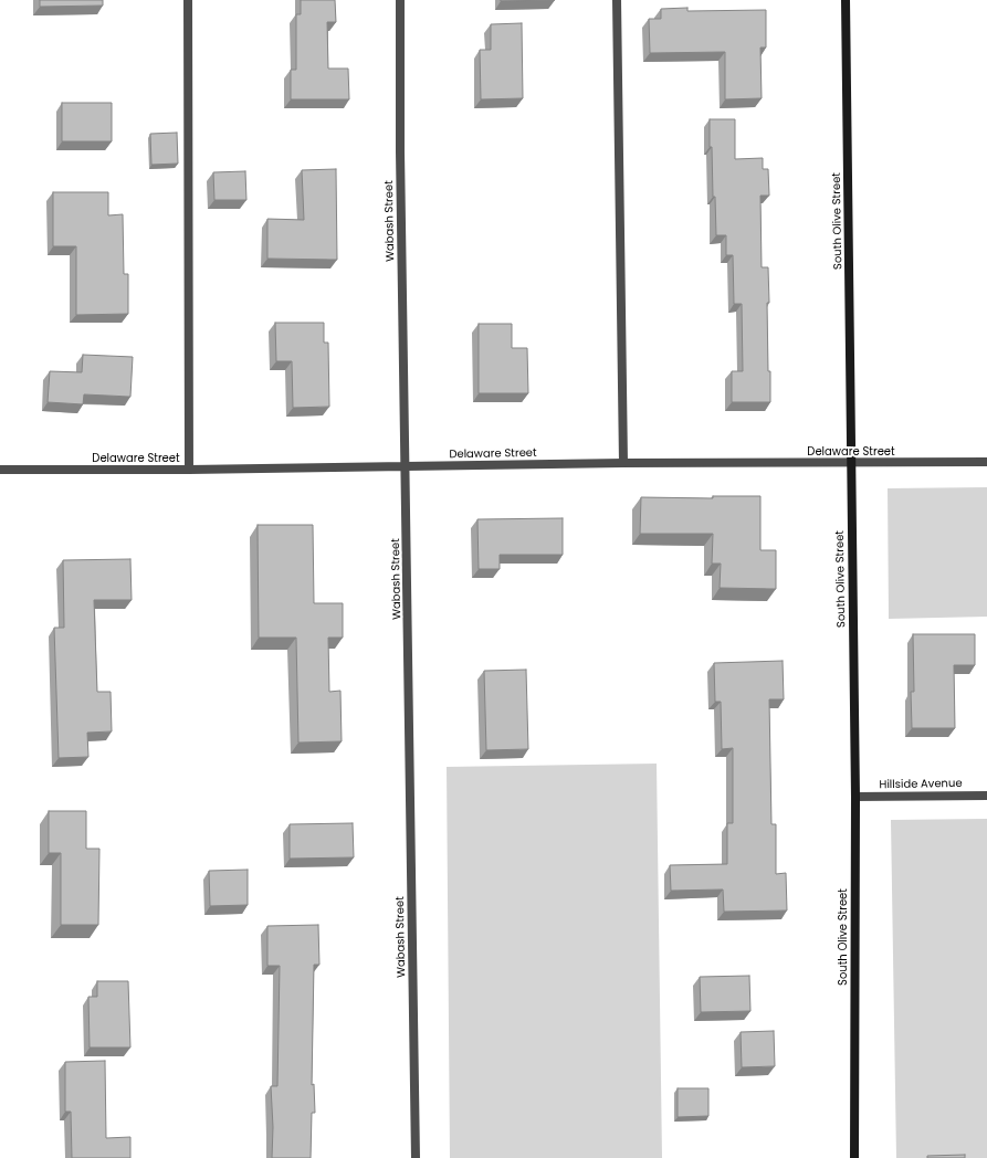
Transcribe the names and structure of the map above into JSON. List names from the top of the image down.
{
  "streets": {
    "street": [
      "Wabash Street",
      "South Olive Street",
      "Delaware Street",
      "Hillside Avenue"
    ]
  },
  "crossings": [
    ["Wabash Street", "Delaware Street"],
    ["South Olive Street", "Delaware Street"],
    ["South Olive Street", "Hillside Avenue"]
  ]
}
